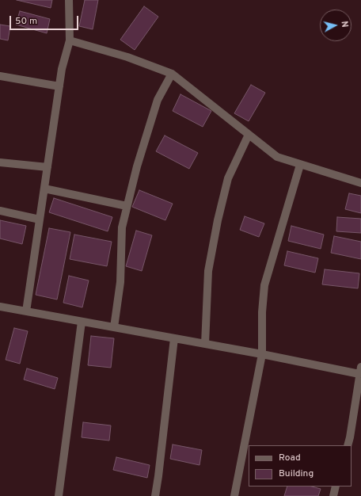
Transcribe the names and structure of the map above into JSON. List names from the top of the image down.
{
  "legend": ["Road", "Building"],
  "scale_bar": "50 m",
  "north": "right"
}
